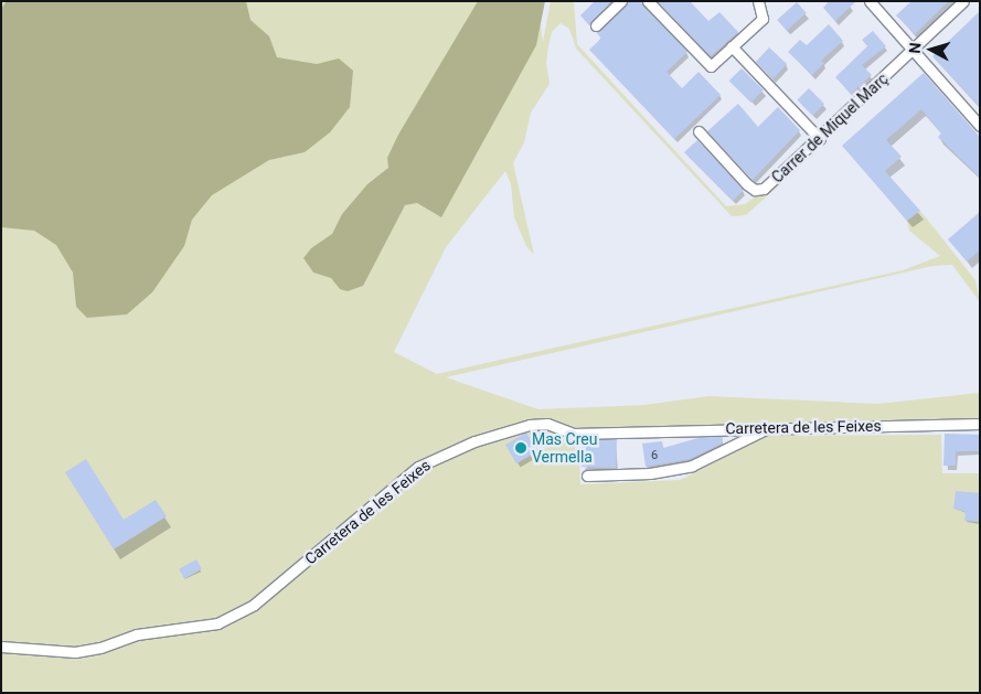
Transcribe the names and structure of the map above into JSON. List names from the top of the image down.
{
  "streets": {
    "street": ["Carrer de Miquel Març", "Carretera de les Feixes"]
  },
  "places": ["Mas Creu Vermella"],
  "house_numbers": ["6"],
  "north": "left"
}
